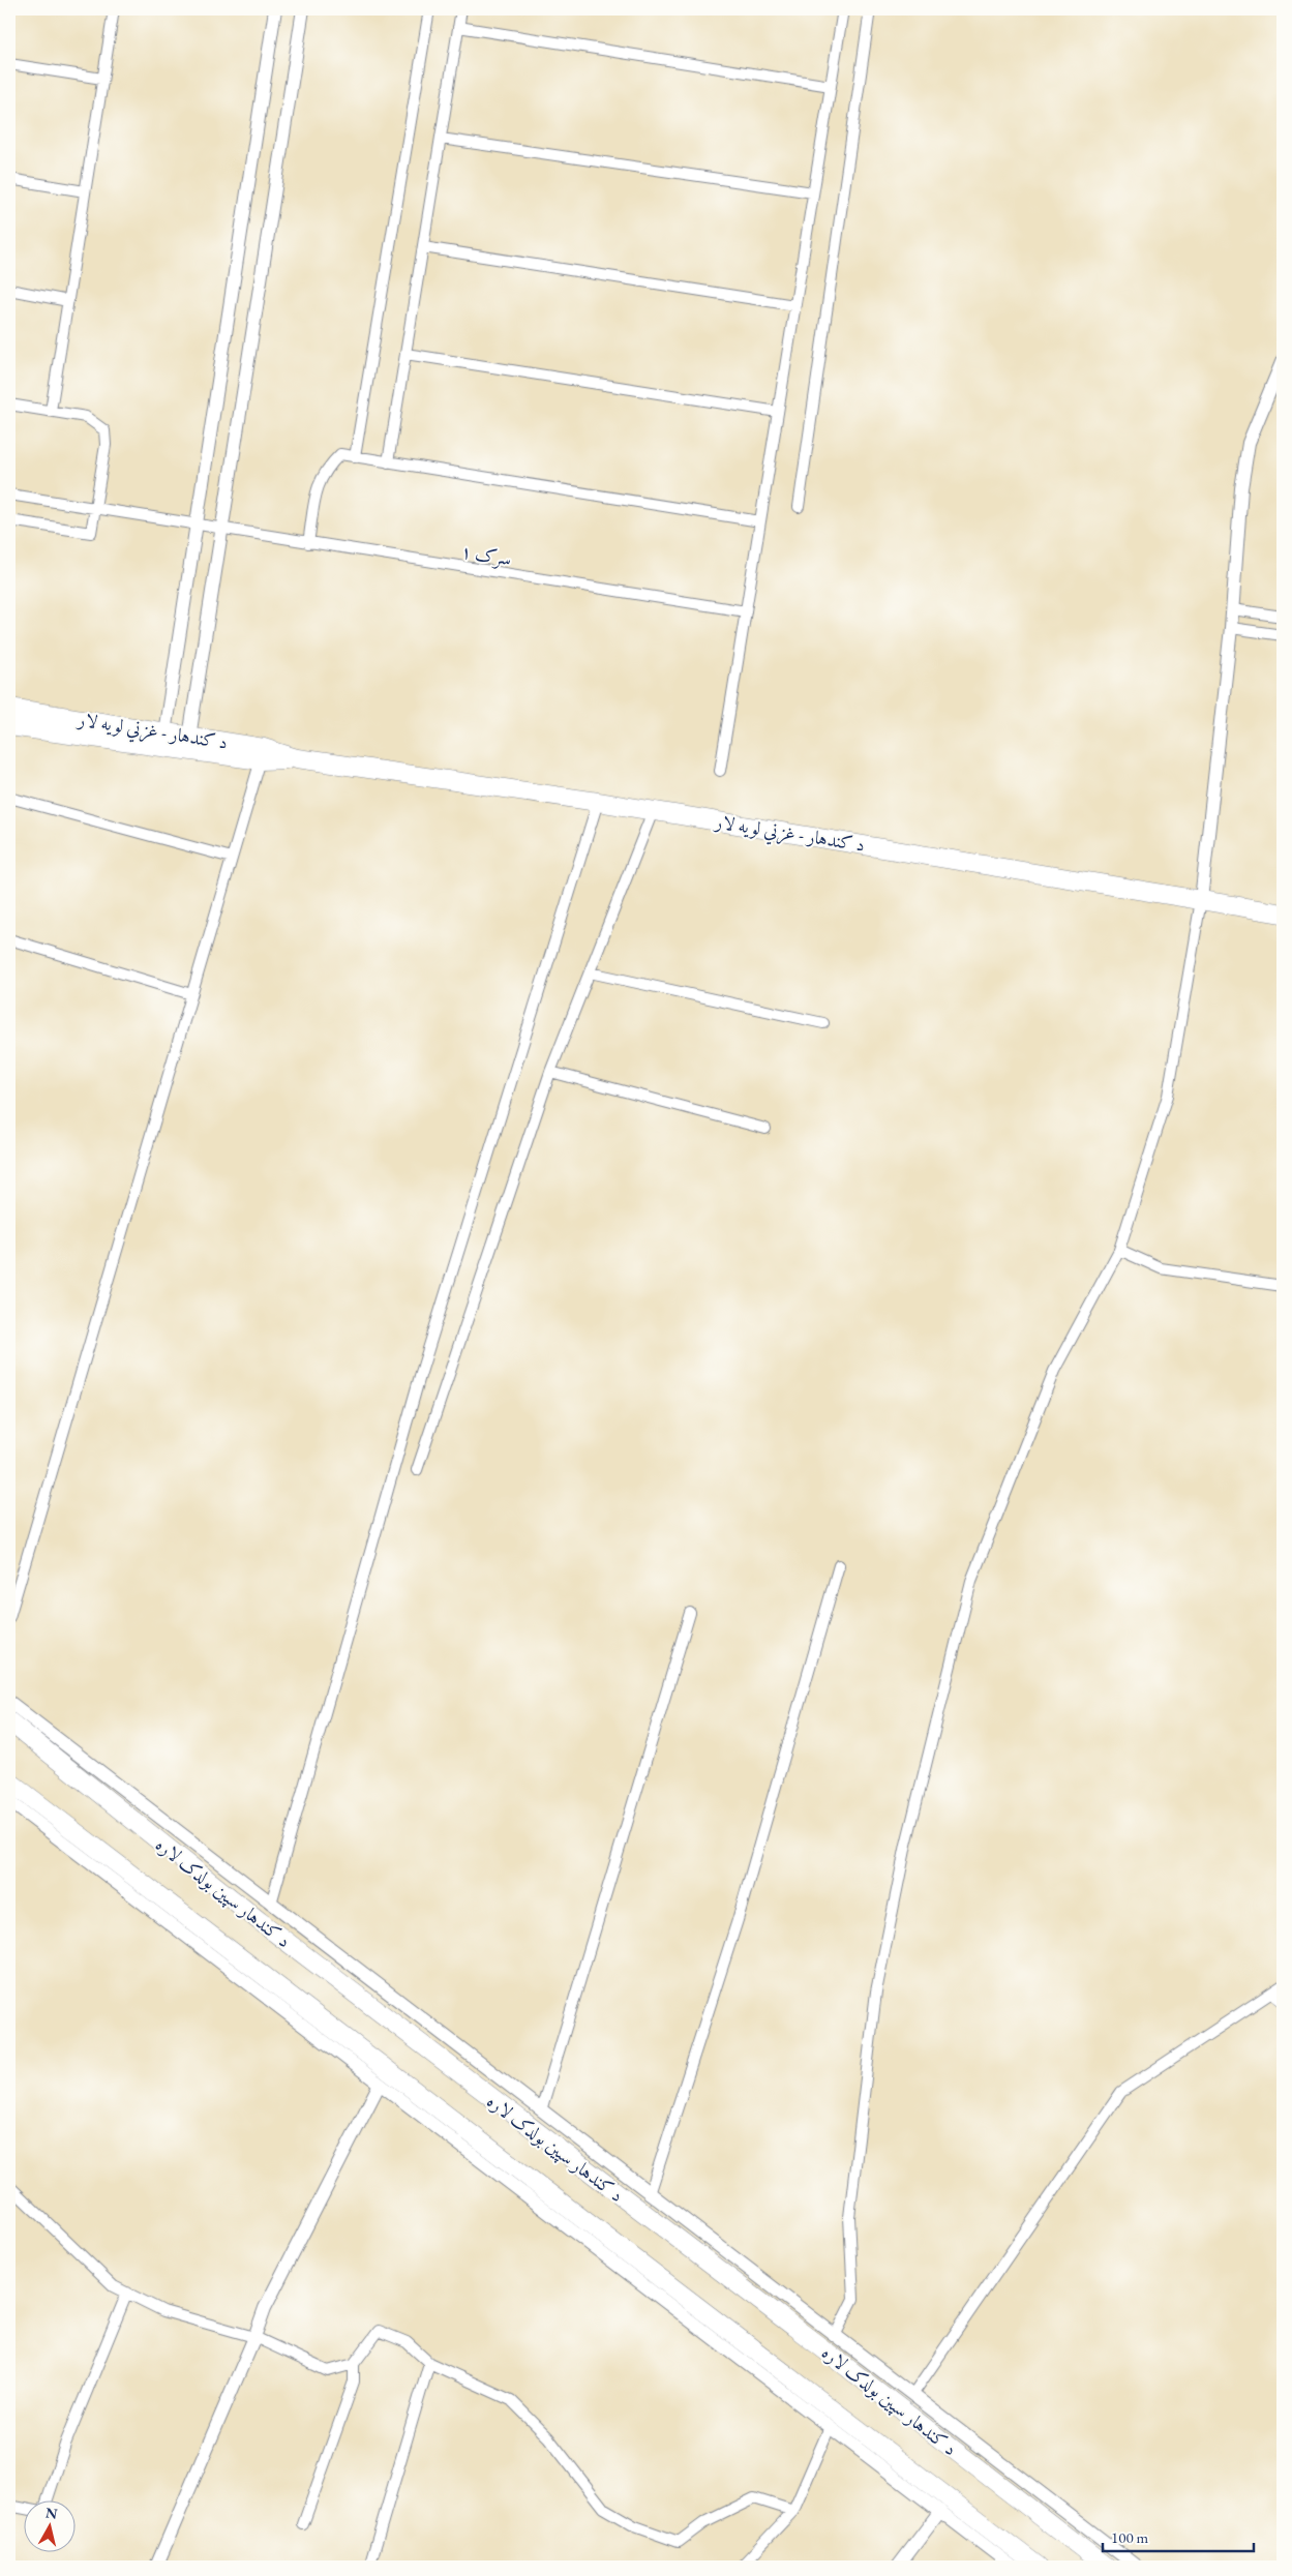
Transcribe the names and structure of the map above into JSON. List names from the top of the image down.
{
  "streets": {
    "highway": ["د کندهار - غزني لويه لار", "د کندهار سپین بولدک لاره"],
    "street": ["سرک ۱"]
  },
  "scale_bar": "100 m",
  "north": "top"
}
